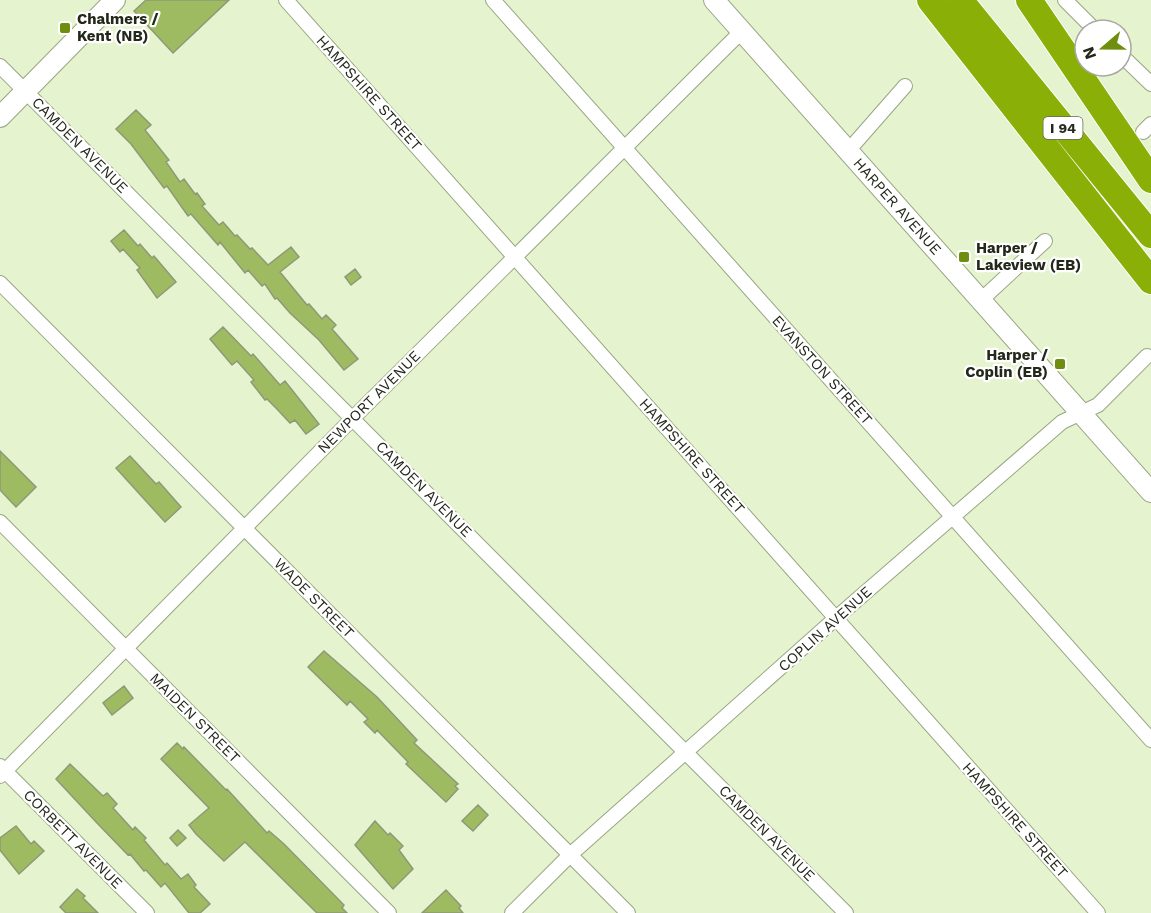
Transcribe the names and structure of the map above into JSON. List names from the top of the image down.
{
  "streets": {
    "highway": ["I 94"],
    "main road": ["HARPER AVENUE"],
    "street": [
      "HAMPSHIRE STREET",
      "CAMDEN AVENUE",
      "EVANSTON STREET",
      "NEWPORT AVENUE",
      "WADE STREET",
      "COPLIN AVENUE",
      "MAIDEN STREET",
      "CORBETT AVENUE"
    ]
  },
  "crossings": [
    ["HAMPSHIRE STREET", "NEWPORT AVENUE"],
    ["HAMPSHIRE STREET", "COPLIN AVENUE"],
    ["CAMDEN AVENUE", "NEWPORT AVENUE"],
    ["CAMDEN AVENUE", "COPLIN AVENUE"],
    ["HARPER AVENUE", "NEWPORT AVENUE"],
    ["HARPER AVENUE", "COPLIN AVENUE"],
    ["EVANSTON STREET", "NEWPORT AVENUE"],
    ["EVANSTON STREET", "COPLIN AVENUE"],
    ["NEWPORT AVENUE", "WADE STREET"],
    ["NEWPORT AVENUE", "MAIDEN STREET"],
    ["NEWPORT AVENUE", "CORBETT AVENUE"],
    ["WADE STREET", "COPLIN AVENUE"]
  ],
  "places": {
    "transit": ["Chalmers / Kent (NB)", "Harper / Lakeview (EB)", "Harper / Coplin (EB)"]
  },
  "north": "left"
}
